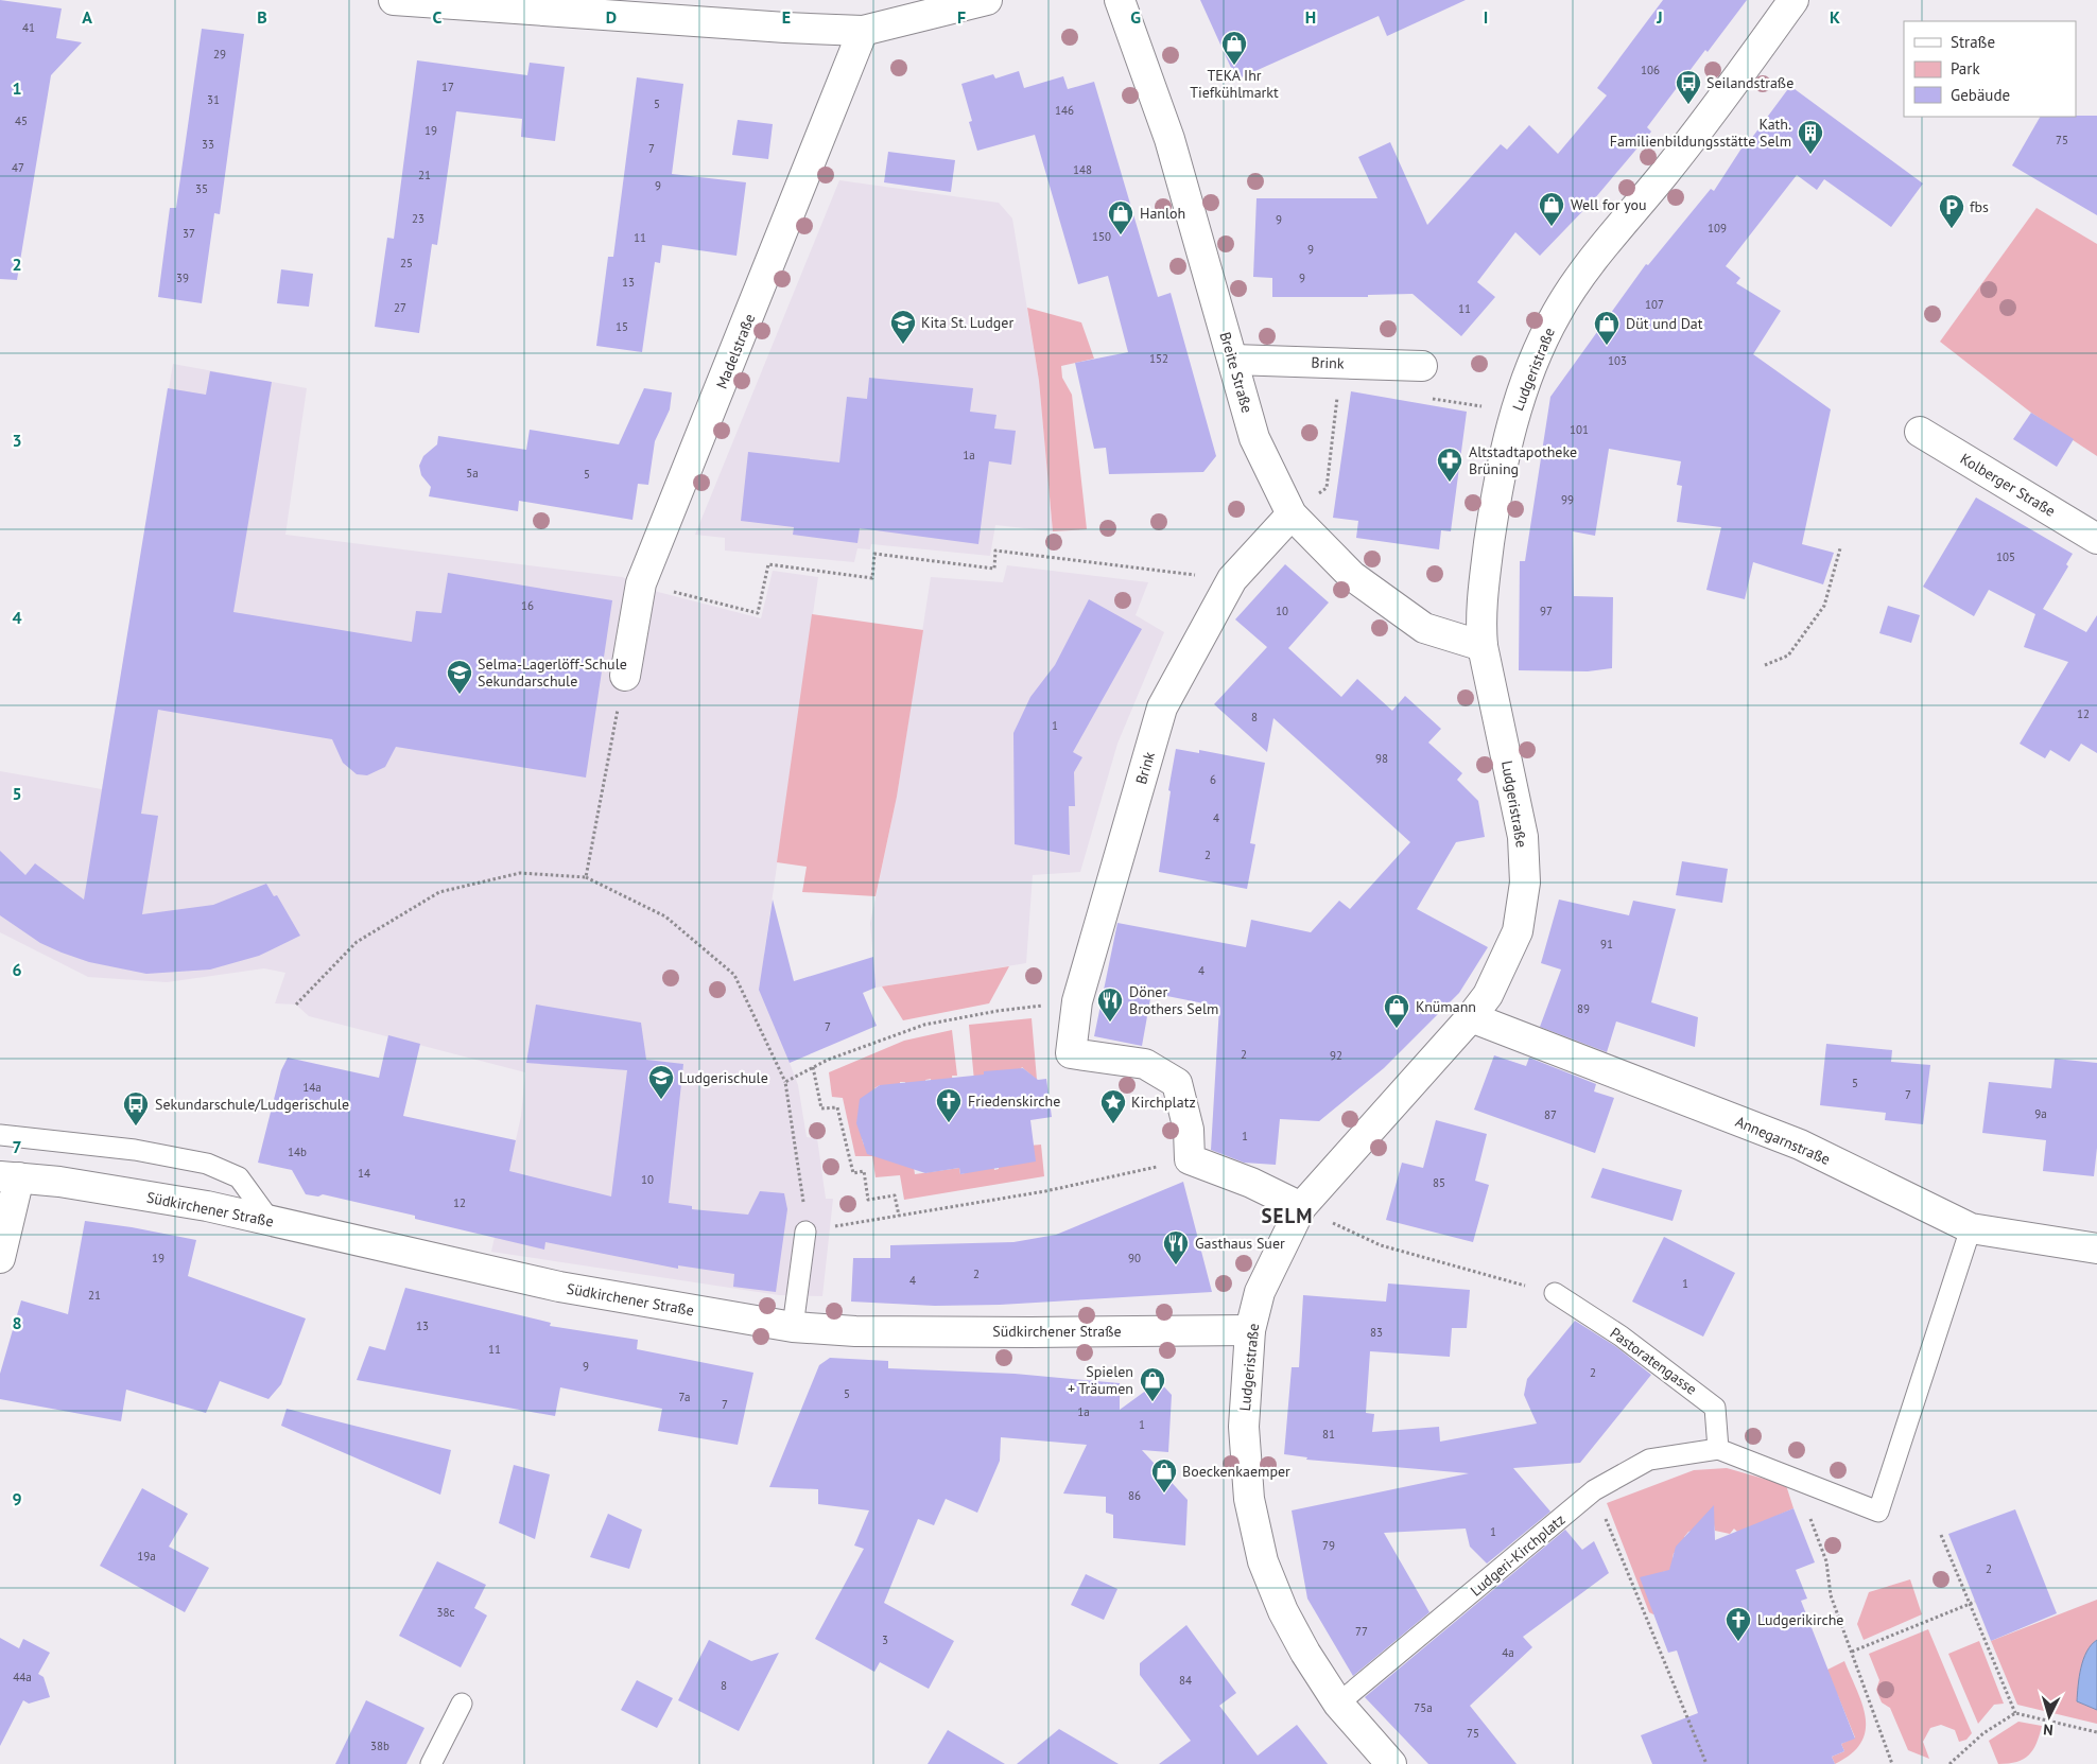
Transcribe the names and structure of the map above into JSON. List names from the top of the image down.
{
  "streets": {
    "street": [
      "Madelstraße",
      "Brink",
      "Ludgeristraße",
      "Breite Straße",
      "Kolberger Straße",
      "Annegarnstraße",
      "Südkirchener Straße"
    ],
    "lane": ["Pastoratengasse", "Ludgeri-Kirchplatz"]
  },
  "crossings": [
    ["Brink", "Breite Straße"],
    ["Ludgeristraße", "Breite Straße"],
    ["Ludgeristraße", "Annegarnstraße"],
    ["Ludgeristraße", "Südkirchener Straße"],
    ["Ludgeristraße", "Ludgeri-Kirchplatz"],
    ["Pastoratengasse", "Ludgeri-Kirchplatz"]
  ],
  "districts": ["SELM"],
  "places": {
    "shop": [
      "TEKA Ihr Tiefkühlmarkt",
      "Well for you",
      "Hanloh",
      "Düt und Dat",
      "Knümann",
      "Spielen + Träumen",
      "Boeckenkaemper"
    ],
    "bus stop": ["Seilandstraße", "Sekundarschule/Ludgerischule"],
    "building": ["Kath. Familienbildungsstätte Selm"],
    "parking": ["fbs"],
    "school or university": ["Kita St. Ludger", "Selma-Lagerlöff-Schule Sekundarschule", "Ludgerischule"],
    "pharmacy": ["Altstadtapotheke Brüning"],
    "restaurant": ["Döner Brothers Selm", "Gasthaus Suer"],
    "church": ["Friedenskirche", "Ludgerikirche"],
    "place": ["Kirchplatz"]
  },
  "house_numbers": [
    "41",
    "29",
    "106",
    "17",
    "31",
    "5",
    "146",
    "45",
    "19",
    "75",
    "33",
    "7",
    "47",
    "148",
    "21",
    "9",
    "35",
    "23",
    "9",
    "109",
    "37",
    "150",
    "11",
    "9",
    "25",
    "39",
    "9",
    "13",
    "107",
    "27",
    "11",
    "15",
    "152",
    "103",
    "101",
    "1a",
    "5a",
    "5",
    "99",
    "105",
    "16",
    "10",
    "97",
    "12",
    "8",
    "1",
    "98",
    "6",
    "4",
    "2",
    "91",
    "4",
    "89",
    "7",
    "2",
    "92",
    "5",
    "14a",
    "7",
    "9a",
    "87",
    "1",
    "14b",
    "14",
    "10",
    "85",
    "12",
    "19",
    "90",
    "2",
    "4",
    "1",
    "21",
    "13",
    "83",
    "11",
    "9",
    "2",
    "5",
    "7a",
    "7",
    "1a",
    "1",
    "81",
    "86",
    "1",
    "79",
    "19a",
    "2",
    "38c",
    "77",
    "3",
    "4a",
    "44a",
    "84",
    "8",
    "75a",
    "75",
    "38b"
  ],
  "legend": ["Straße", "Park", "Gebäude"],
  "north": "bottom",
  "grid": {
    "columns": [
      "A",
      "B",
      "C",
      "D",
      "E",
      "F",
      "G",
      "H",
      "I",
      "J",
      "K"
    ],
    "rows": [
      "1",
      "2",
      "3",
      "4",
      "5",
      "6",
      "7",
      "8",
      "9"
    ]
  }
}
